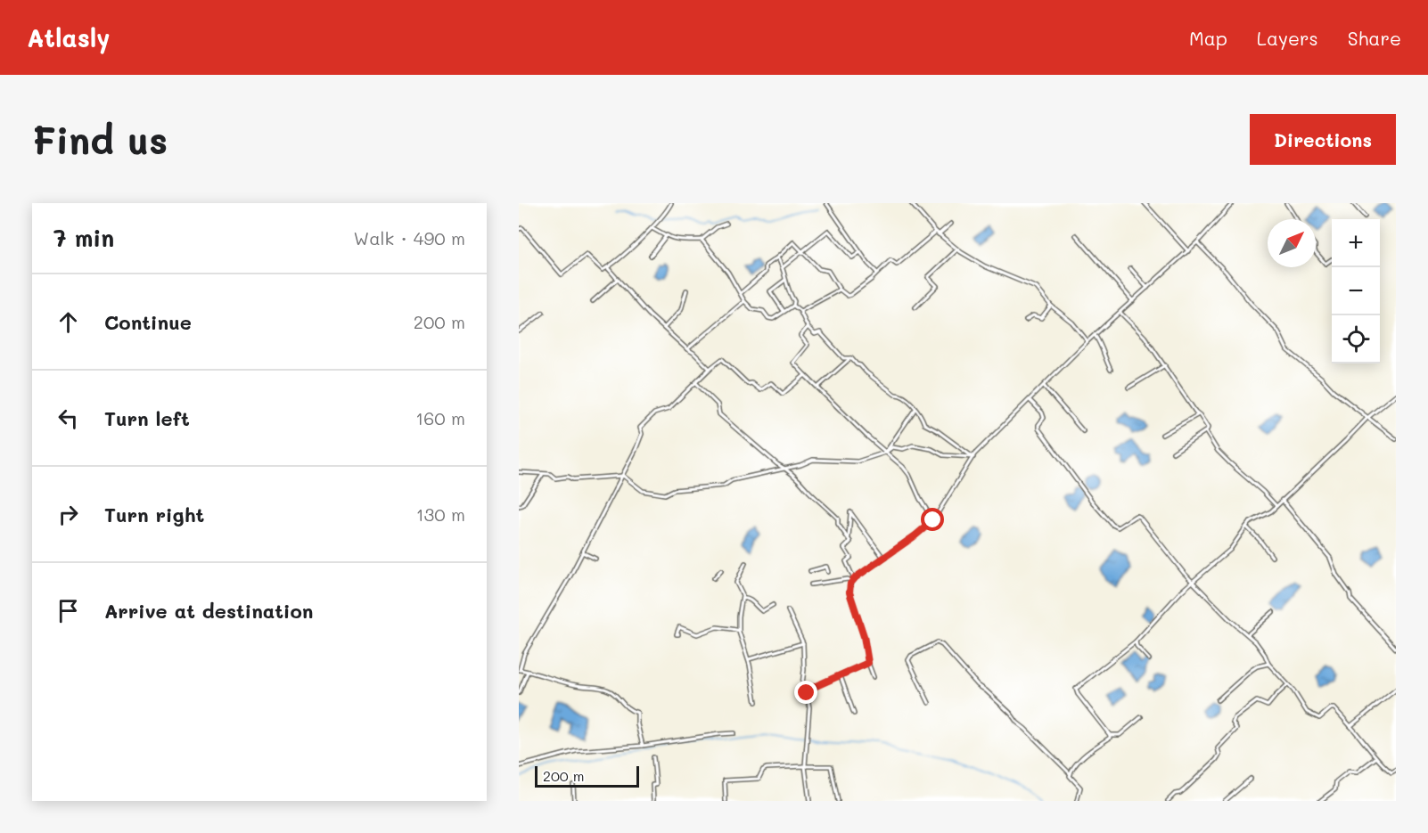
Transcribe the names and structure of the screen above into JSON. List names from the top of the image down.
{
  "scale_bar": "200 m",
  "north": "top right",
  "page": {
    "header": "Atlasly",
    "nav": ["Map", "Layers", "Share"],
    "buttons": "Directions",
    "title": "Find us",
    "heading": ["7 min", "Walk · 490 m"],
    "map_buttons": ["+", "−"],
    "list": [
      ["Continue", "200 m"],
      ["Turn left", "160 m"],
      ["Turn right", "130 m"],
      "Arrive at destination"
    ],
    "scale": "200 m"
  }
}
